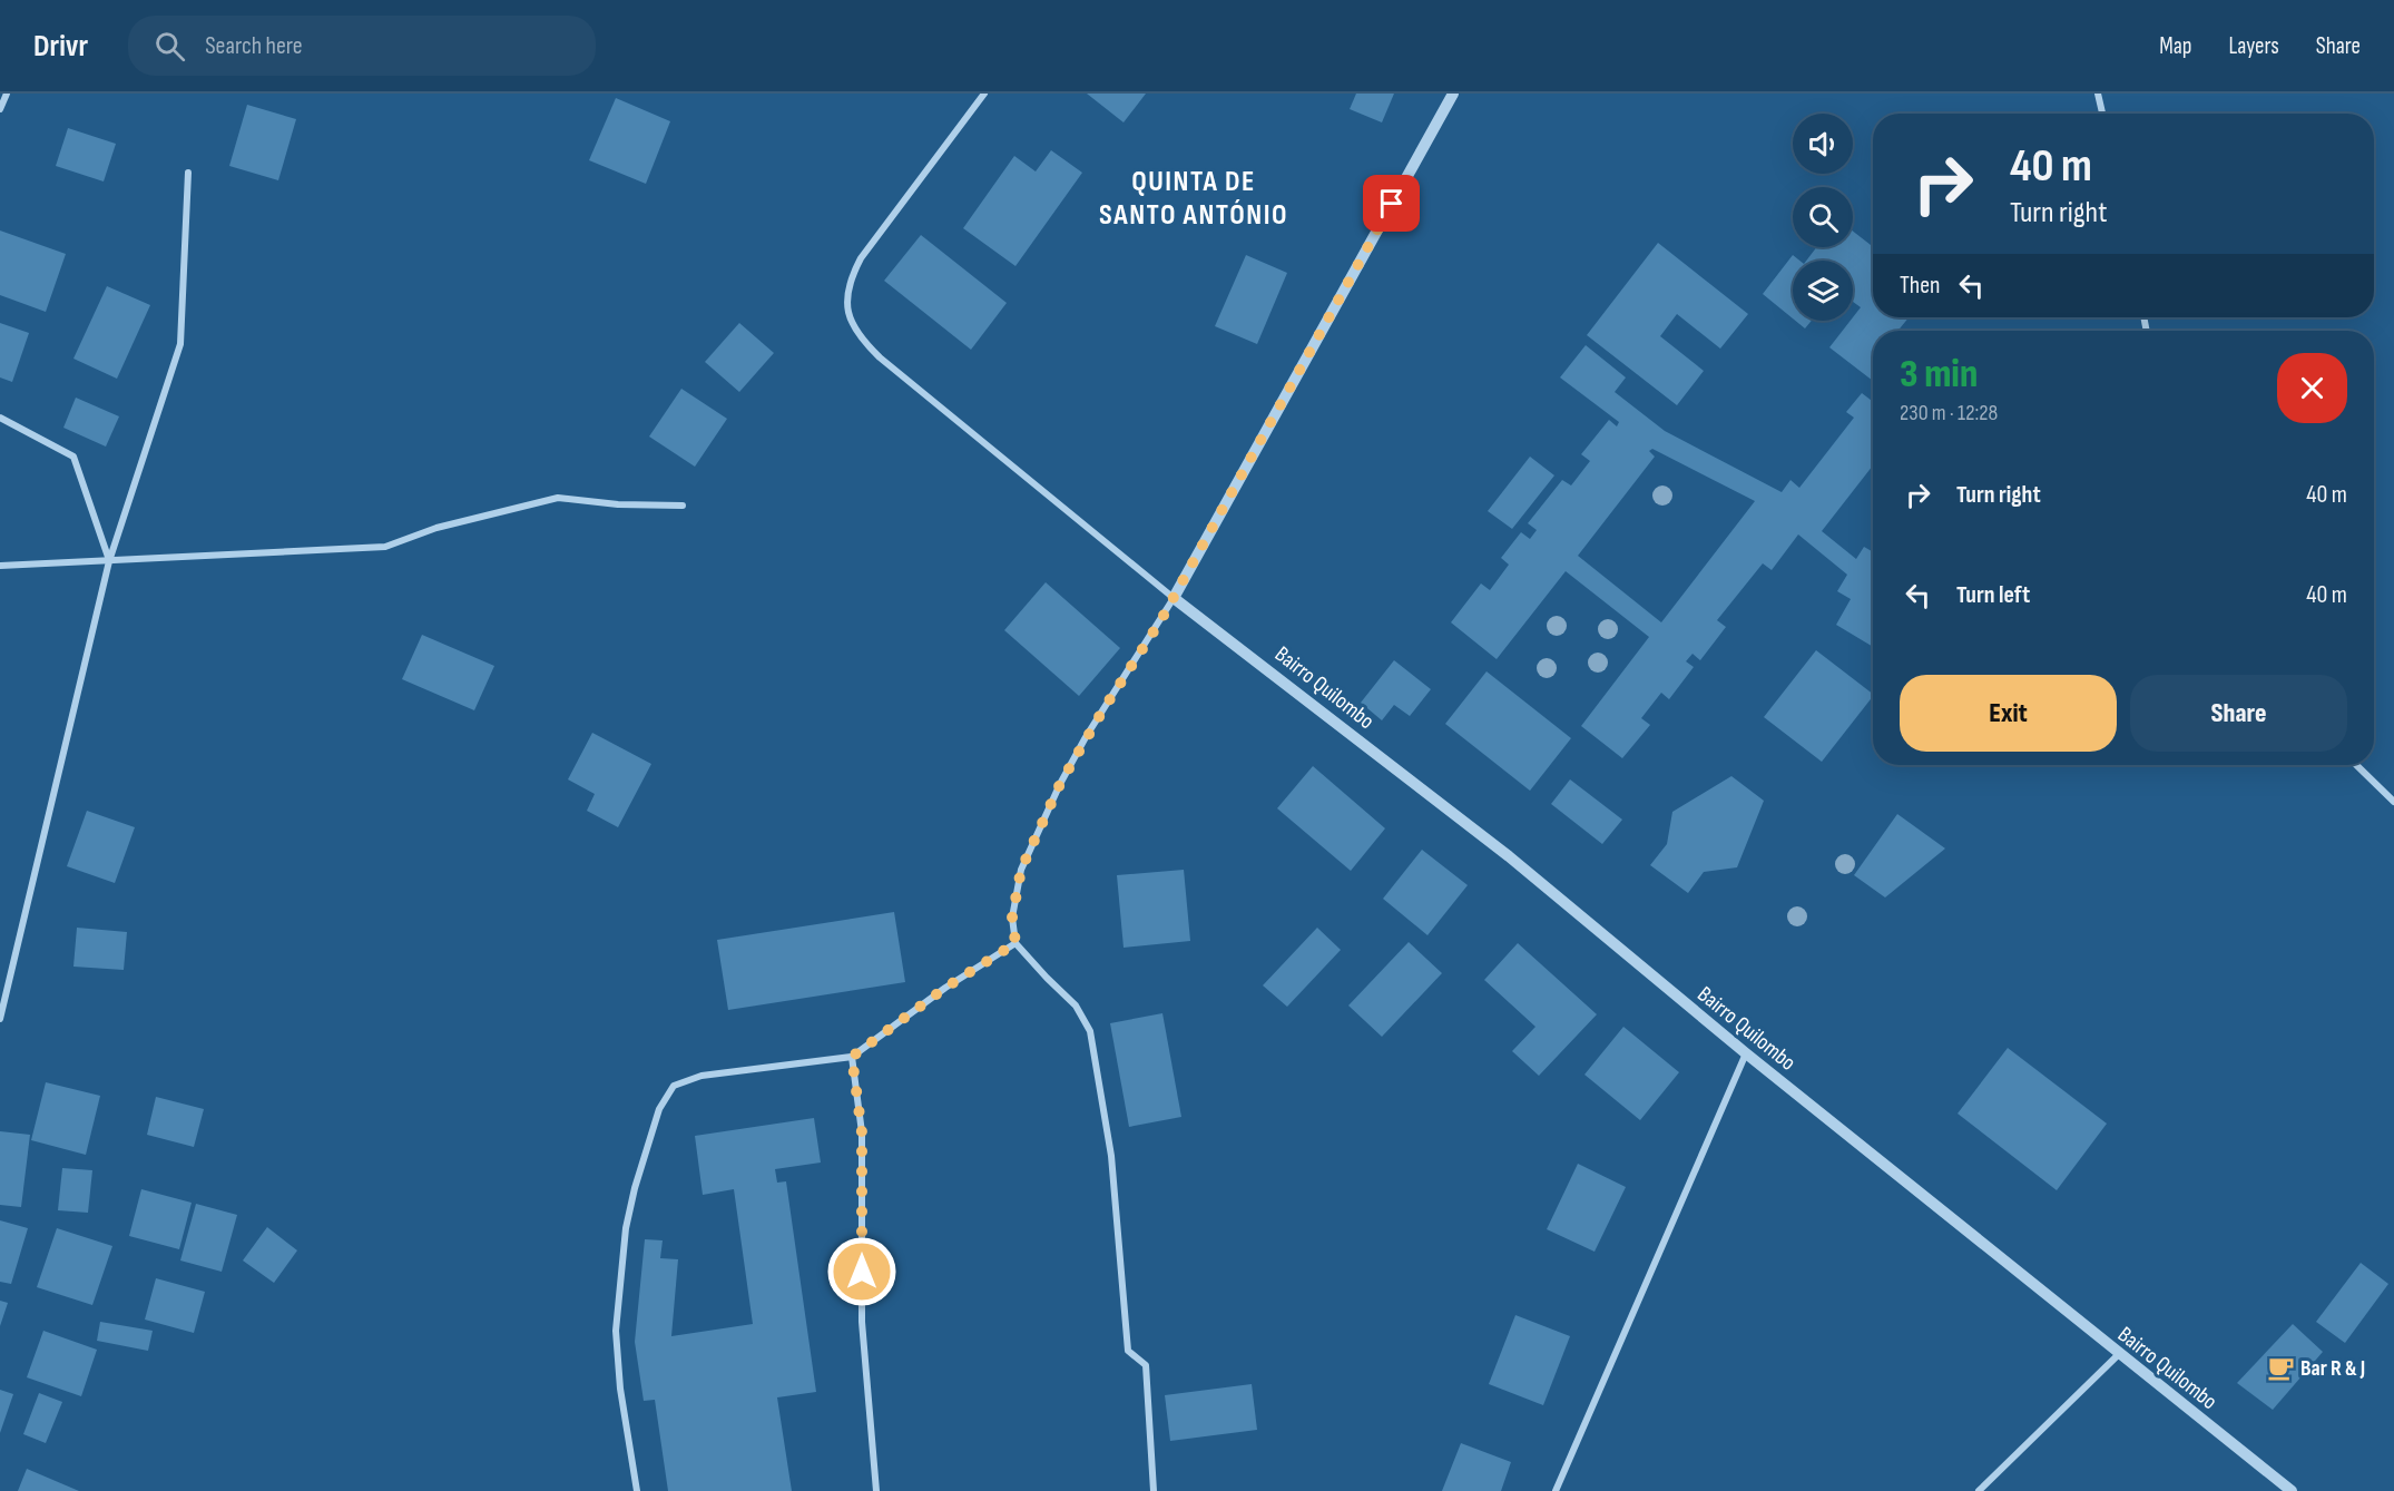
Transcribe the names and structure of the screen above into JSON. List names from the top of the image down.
{
  "streets": {
    "street": ["Bairro Quilombo"]
  },
  "districts": ["QUINTA DE SANTO ANTÓNIO"],
  "places": {
    "cafe": ["Bar R & J"]
  },
  "page": {
    "header": "Drivr",
    "search": "Search here",
    "nav": ["Map", "Layers", "Share"],
    "turn": ["40 m", "Turn right"],
    "then": "Then",
    "heading": ["3 min", "230 m · 12:28"],
    "list": [
      {
        "name": "Turn right",
        "value": "40 m"
      },
      {
        "name": "Turn left",
        "value": "40 m"
      }
    ],
    "buttons": ["Exit", "Share"]
  }
}
